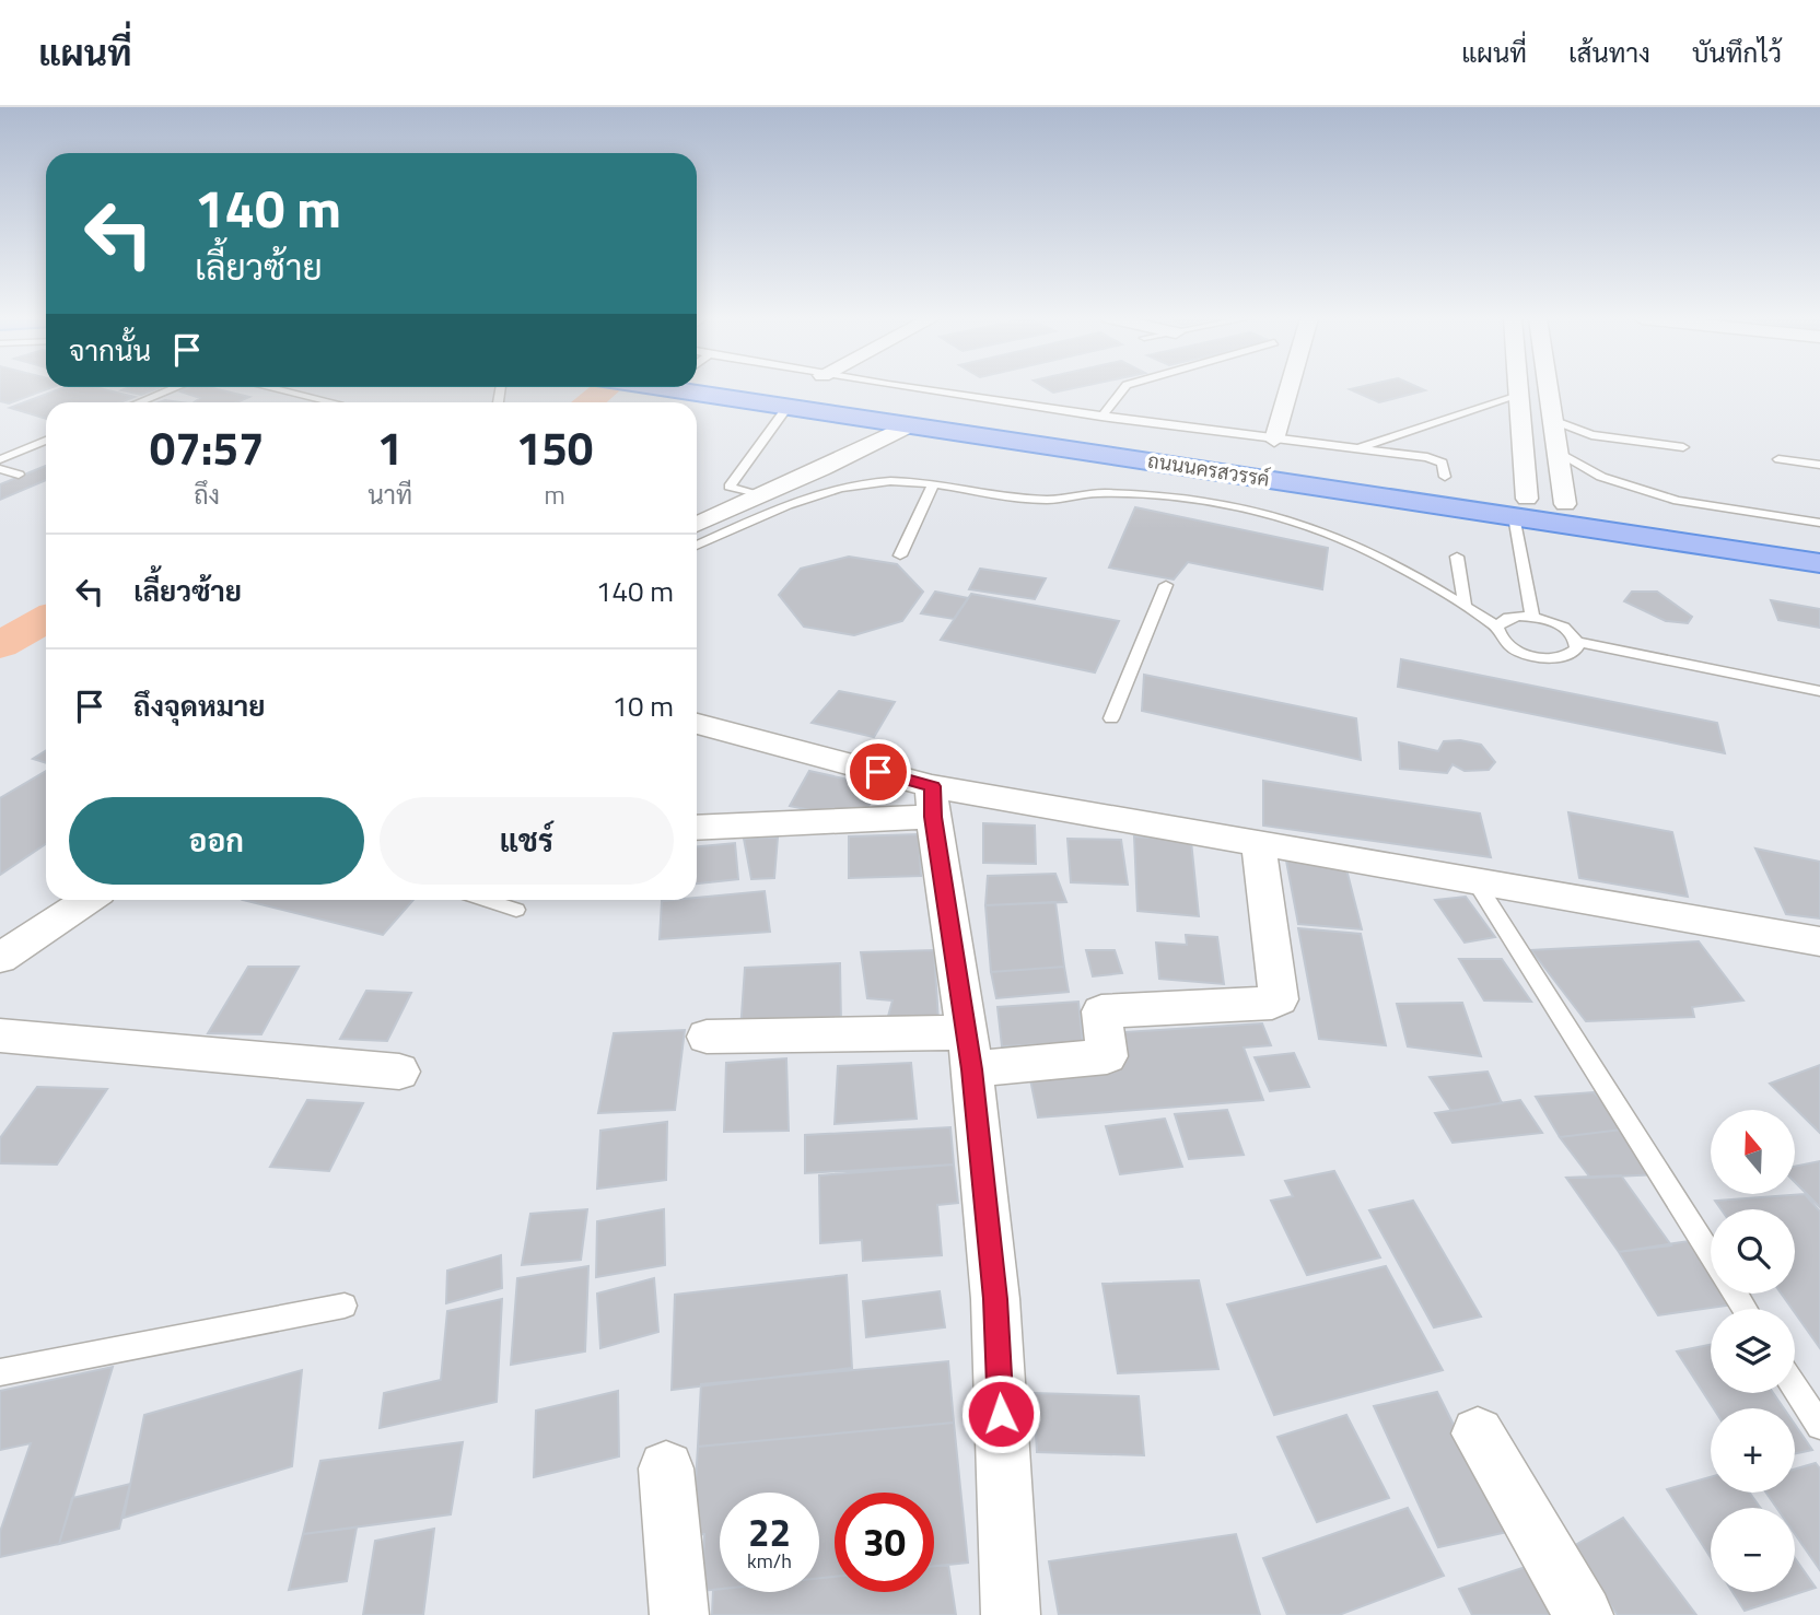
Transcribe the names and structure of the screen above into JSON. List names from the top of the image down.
{
  "streets": {
    "main road": ["ถนนนครสวรรค์"]
  },
  "north": "top",
  "page": {
    "header": "แผนที่",
    "nav": ["แผนที่", "เส้นทาง", "บันทึกไว้"],
    "turn": ["140 m", "เลี้ยวซ้าย"],
    "then": "จากนั้น",
    "eta": [
      "07:57",
      "ถึง",
      "1",
      "นาที",
      "150",
      "m"
    ],
    "list": [
      {
        "name": "เลี้ยวซ้าย",
        "value": "140 m"
      },
      {
        "name": "ถึงจุดหมาย",
        "value": "10 m"
      }
    ],
    "buttons": ["ออก", "แชร์"],
    "map_buttons": ["+", "−"],
    "speed": "22 km/h",
    "limit": "30"
  }
}
